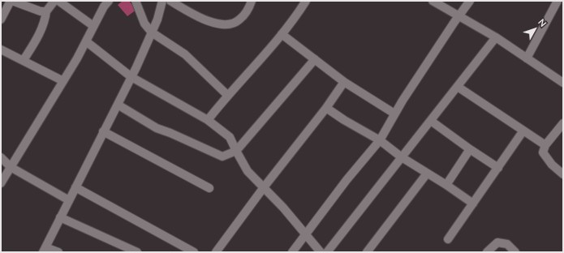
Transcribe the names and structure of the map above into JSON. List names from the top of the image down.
{
  "north": "top right"
}
